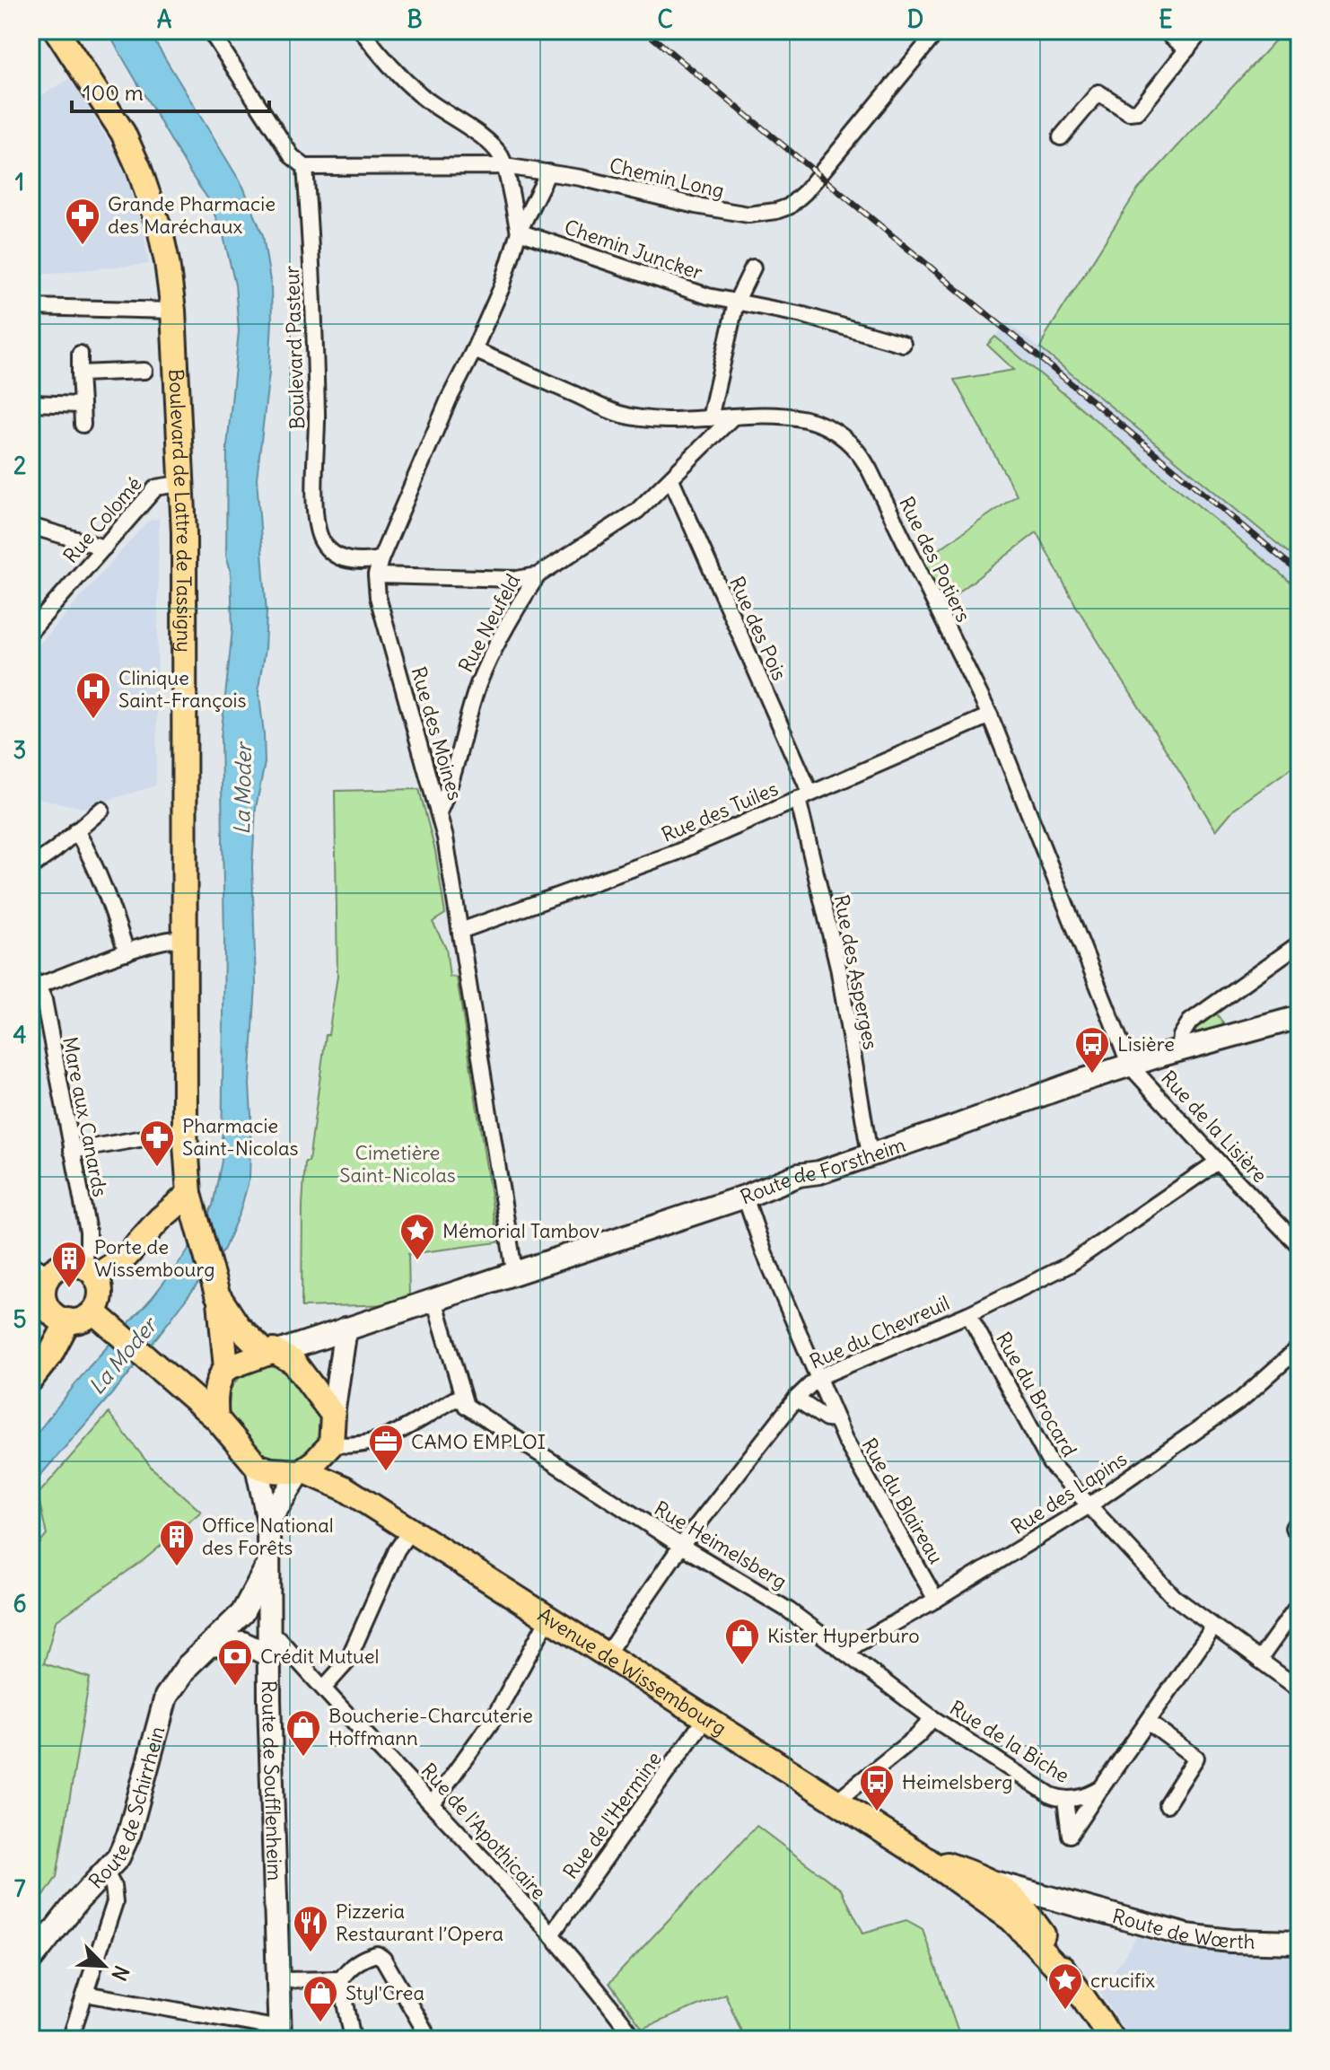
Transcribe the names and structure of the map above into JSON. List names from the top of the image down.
{
  "streets": {
    "main road": ["Boulevard de Lattre de Tassigny", "Avenue de Wissembourg"],
    "street": [
      "Chemin Long",
      "Chemin Juncker",
      "Boulevard Pasteur",
      "Rue Colomé",
      "Rue des Potiers",
      "Rue Neufeld",
      "Rue des Pois",
      "Rue des Moines",
      "Rue des Tuiles",
      "Rue des Asperges",
      "Mare aux Canards",
      "Rue de la Lisière",
      "Route de Forstheim",
      "Rue du Chevreuil",
      "Rue du Brocard",
      "Rue des Lapins",
      "Rue du Blaireau",
      "Rue Heimelsberg",
      "Rue de la Biche",
      "Route de Soufflenheim",
      "Route de Schirrhein",
      "Rue de l'Hermine",
      "Rue de l'Apothicaire",
      "Route de Wœrth"
    ]
  },
  "crossings": [
    ["Chemin Long", "Boulevard Pasteur"],
    ["Chemin Long", "Rue des Moines"],
    ["Chemin Juncker", "Rue des Moines"],
    ["Boulevard Pasteur", "Rue des Moines"],
    ["Boulevard de Lattre de Tassigny", "Rue Colomé"],
    ["Rue des Potiers", "Rue Neufeld"],
    ["Rue des Potiers", "Rue des Moines"],
    ["Rue des Potiers", "Rue des Tuiles"],
    ["Rue des Potiers", "Rue de la Lisière"],
    ["Rue des Potiers", "Route de Forstheim"],
    ["Rue Neufeld", "Rue des Pois"],
    ["Rue Neufeld", "Rue des Moines"],
    ["Rue des Pois", "Rue des Tuiles"],
    ["Rue des Pois", "Rue des Asperges"],
    ["Rue des Moines", "Rue des Tuiles"],
    ["Rue des Moines", "Route de Forstheim"],
    ["Rue des Tuiles", "Rue des Asperges"],
    ["Rue des Asperges", "Route de Forstheim"],
    ["Rue de la Lisière", "Route de Forstheim"],
    ["Rue de la Lisière", "Rue du Chevreuil"],
    ["Route de Forstheim", "Rue du Blaireau"],
    ["Route de Forstheim", "Avenue de Wissembourg"],
    ["Route de Forstheim", "Route de Soufflenheim"],
    ["Rue du Chevreuil", "Rue du Brocard"],
    ["Rue du Chevreuil", "Rue du Blaireau"],
    ["Rue du Chevreuil", "Rue Heimelsberg"],
    ["Rue du Chevreuil", "Avenue de Wissembourg"],
    ["Rue du Brocard", "Rue des Lapins"],
    ["Rue du Brocard", "Rue de la Biche"],
    ["Rue des Lapins", "Rue du Blaireau"],
    ["Rue des Lapins", "Rue Heimelsberg"],
    ["Rue Heimelsberg", "Rue de la Biche"],
    ["Avenue de Wissembourg", "Route de Soufflenheim"],
    ["Avenue de Wissembourg", "Rue de l'Hermine"],
    ["Avenue de Wissembourg", "Route de Wœrth"],
    ["Route de Soufflenheim", "Route de Schirrhein"],
    ["Route de Soufflenheim", "Rue de l'Apothicaire"],
    ["Rue de l'Hermine", "Rue de l'Apothicaire"]
  ],
  "water": ["La Moder"],
  "parks": ["Cimetière Saint-Nicolas"],
  "places": {
    "pharmacy": ["Grande Pharmacie des Maréchaux", "Pharmacie Saint-Nicolas"],
    "hospital": ["Clinique Saint-François"],
    "bus stop": ["Lisière", "Heimelsberg"],
    "place": ["Mémorial Tambov", "crucifix"],
    "building": ["Porte de Wissembourg", "Office National des Forêts"],
    "office": ["CAMO EMPLOI"],
    "shop": ["Kister Hyperburo", "Boucherie-Charcuterie Hoffmann", "Styl'Crea"],
    "bank": ["Crédit Mutuel"],
    "restaurant": ["Pizzeria Restaurant l’Opera"]
  },
  "scale_bar": "100 m",
  "north": "bottom right",
  "grid": {
    "columns": [
      "A",
      "B",
      "C",
      "D",
      "E"
    ],
    "rows": [
      "1",
      "2",
      "3",
      "4",
      "5",
      "6",
      "7"
    ]
  }
}
